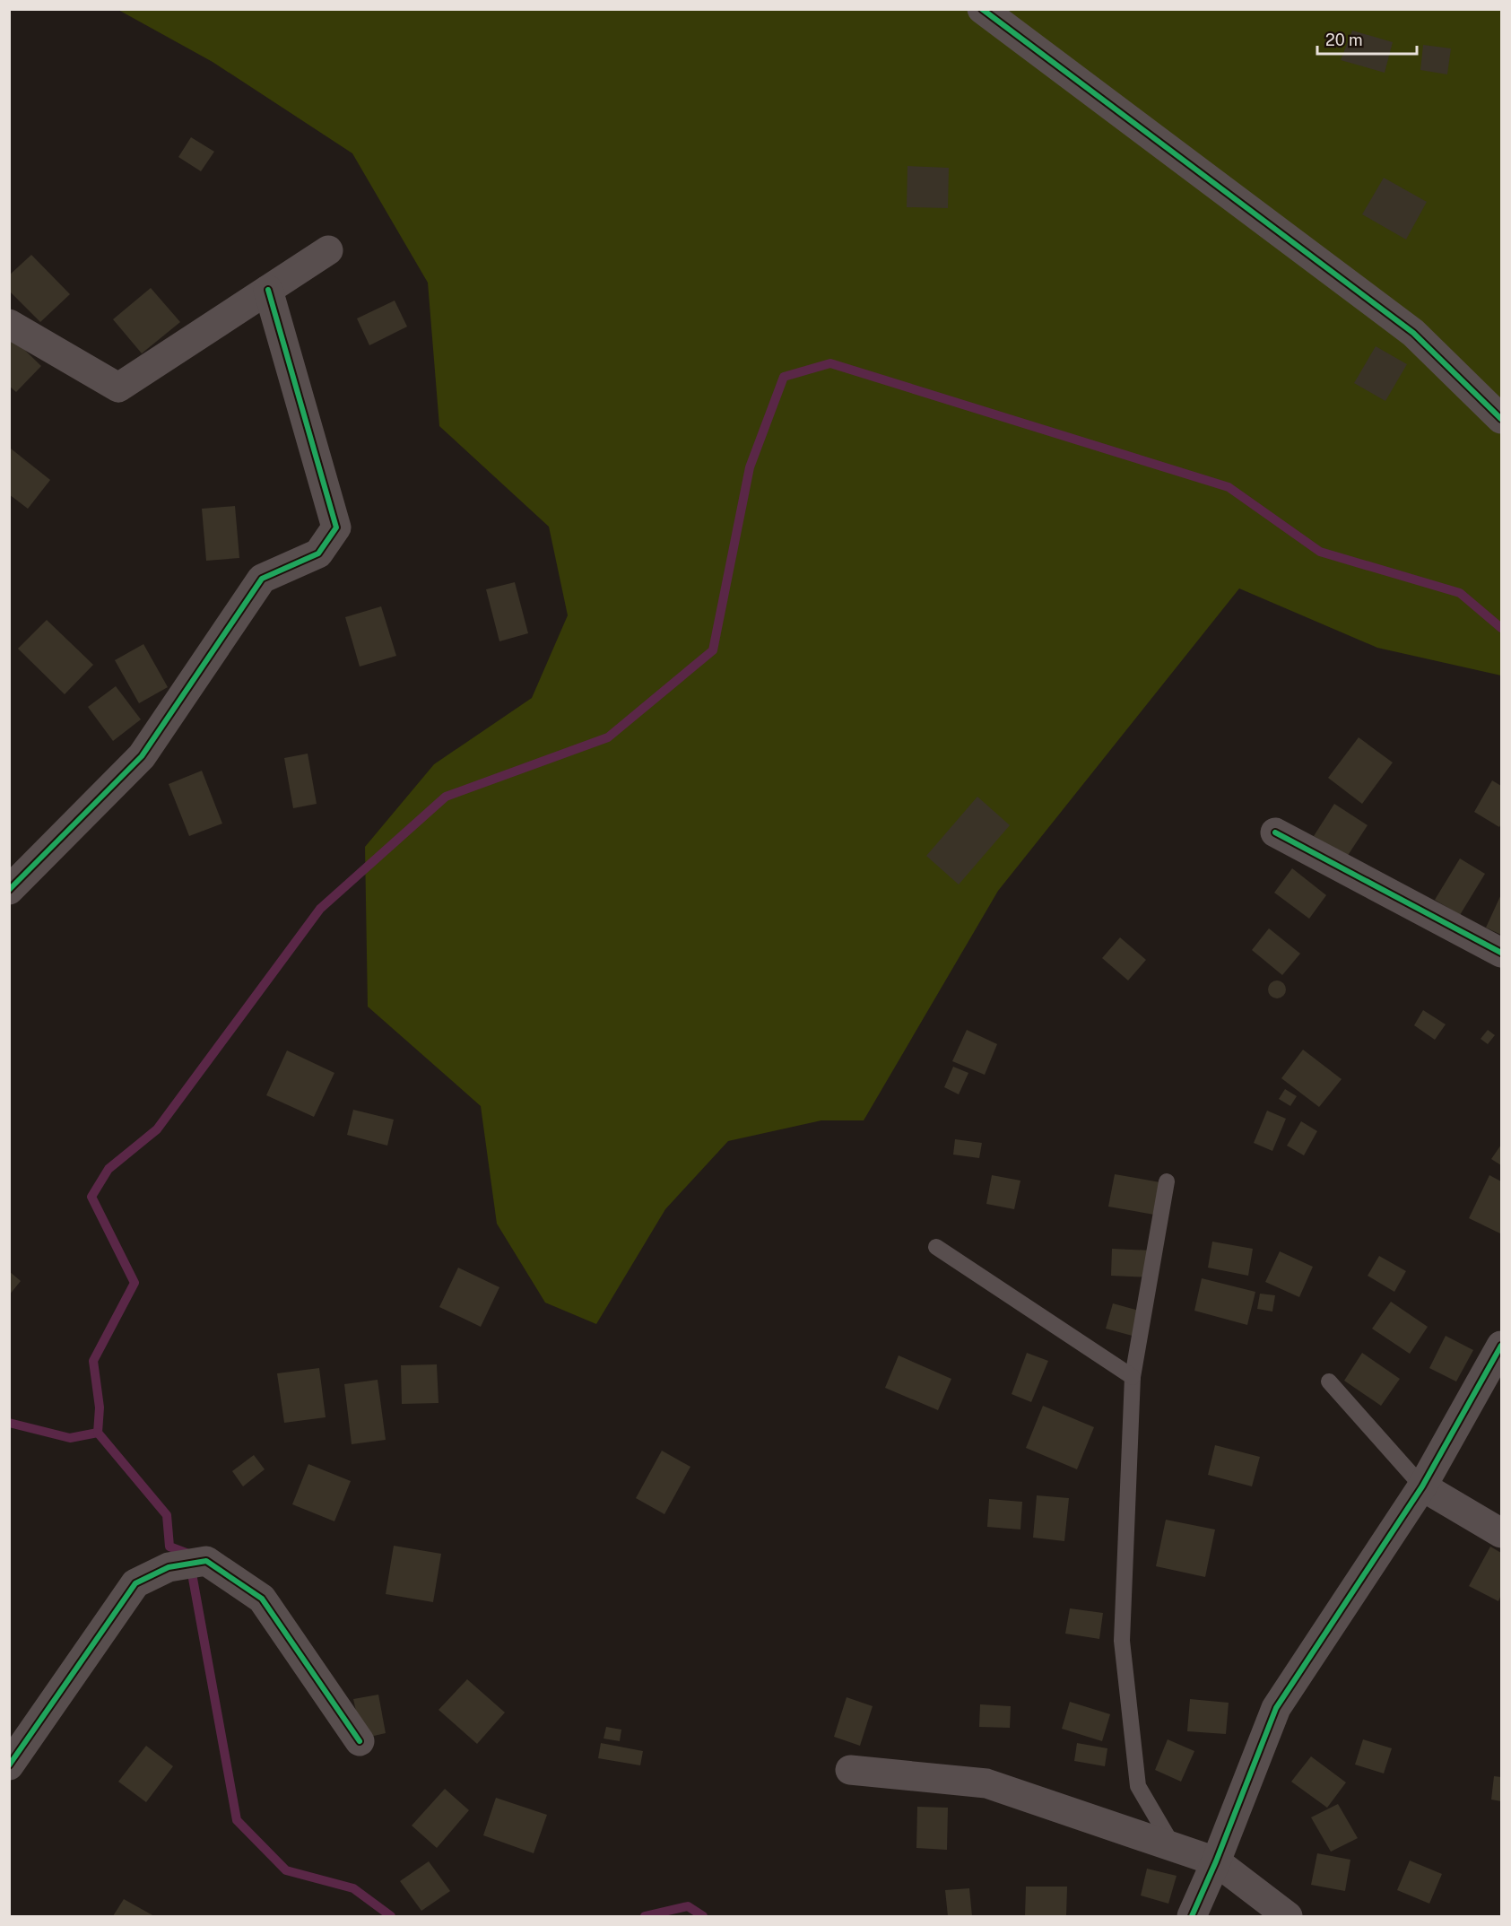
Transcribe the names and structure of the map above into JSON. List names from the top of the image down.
{
  "scale_bar": "20 m"
}
